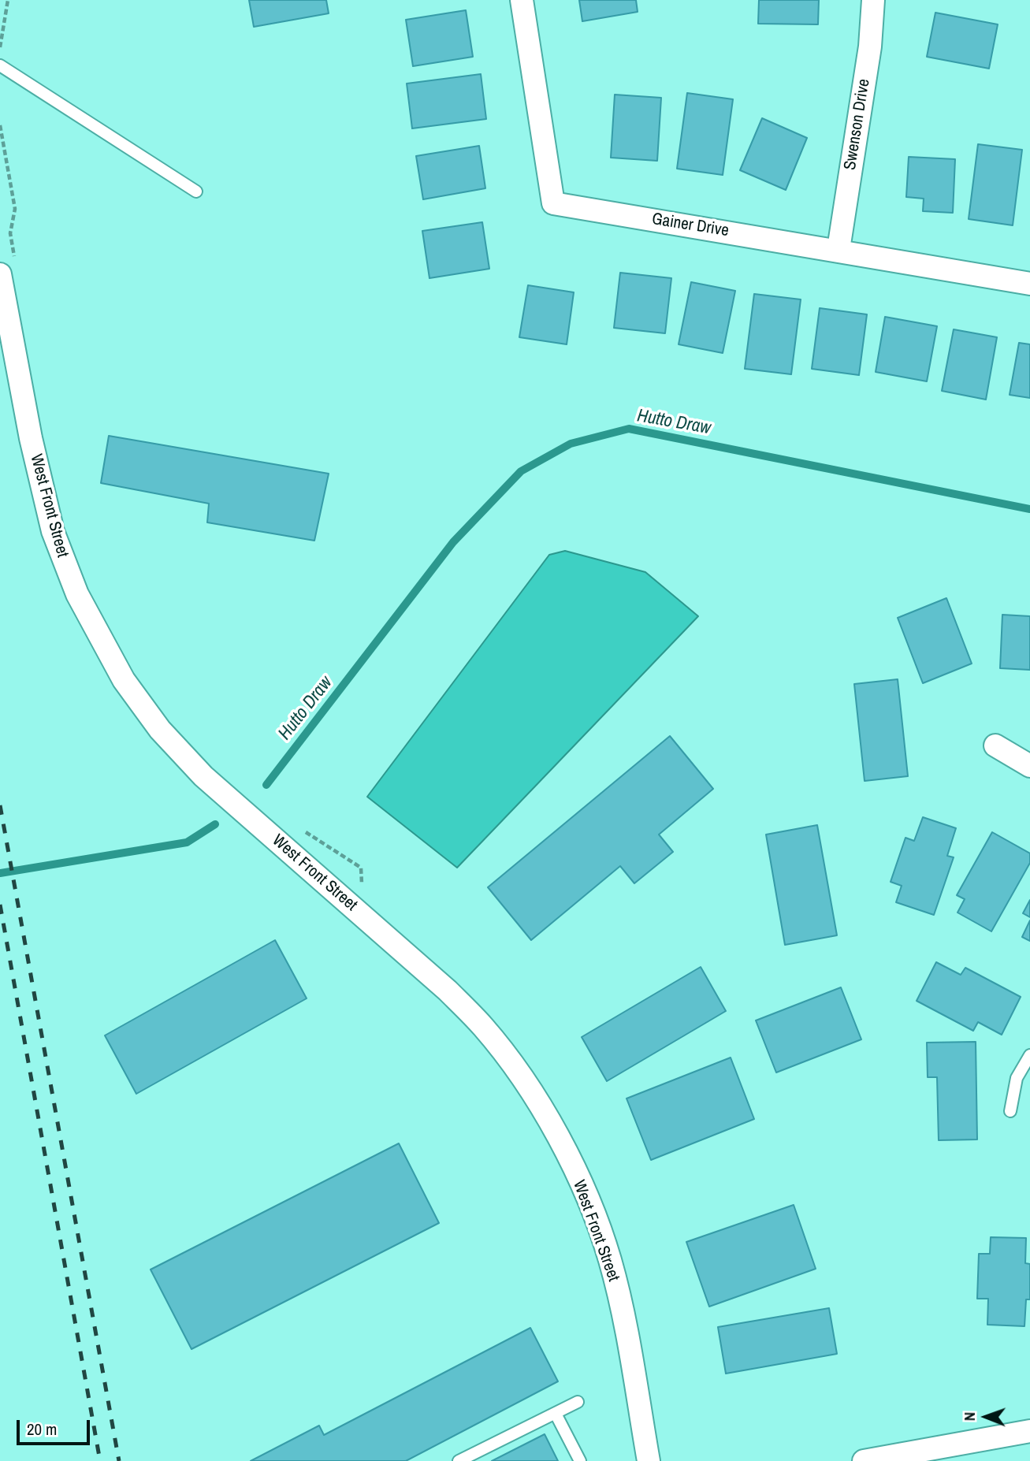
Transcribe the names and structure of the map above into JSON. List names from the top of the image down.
{
  "streets": {
    "street": ["Swenson Drive", "Gainer Drive", "West Front Street"]
  },
  "crossings": [
    ["Swenson Drive", "Gainer Drive"]
  ],
  "water": ["Hutto Draw"],
  "scale_bar": "20 m",
  "north": "left"
}
